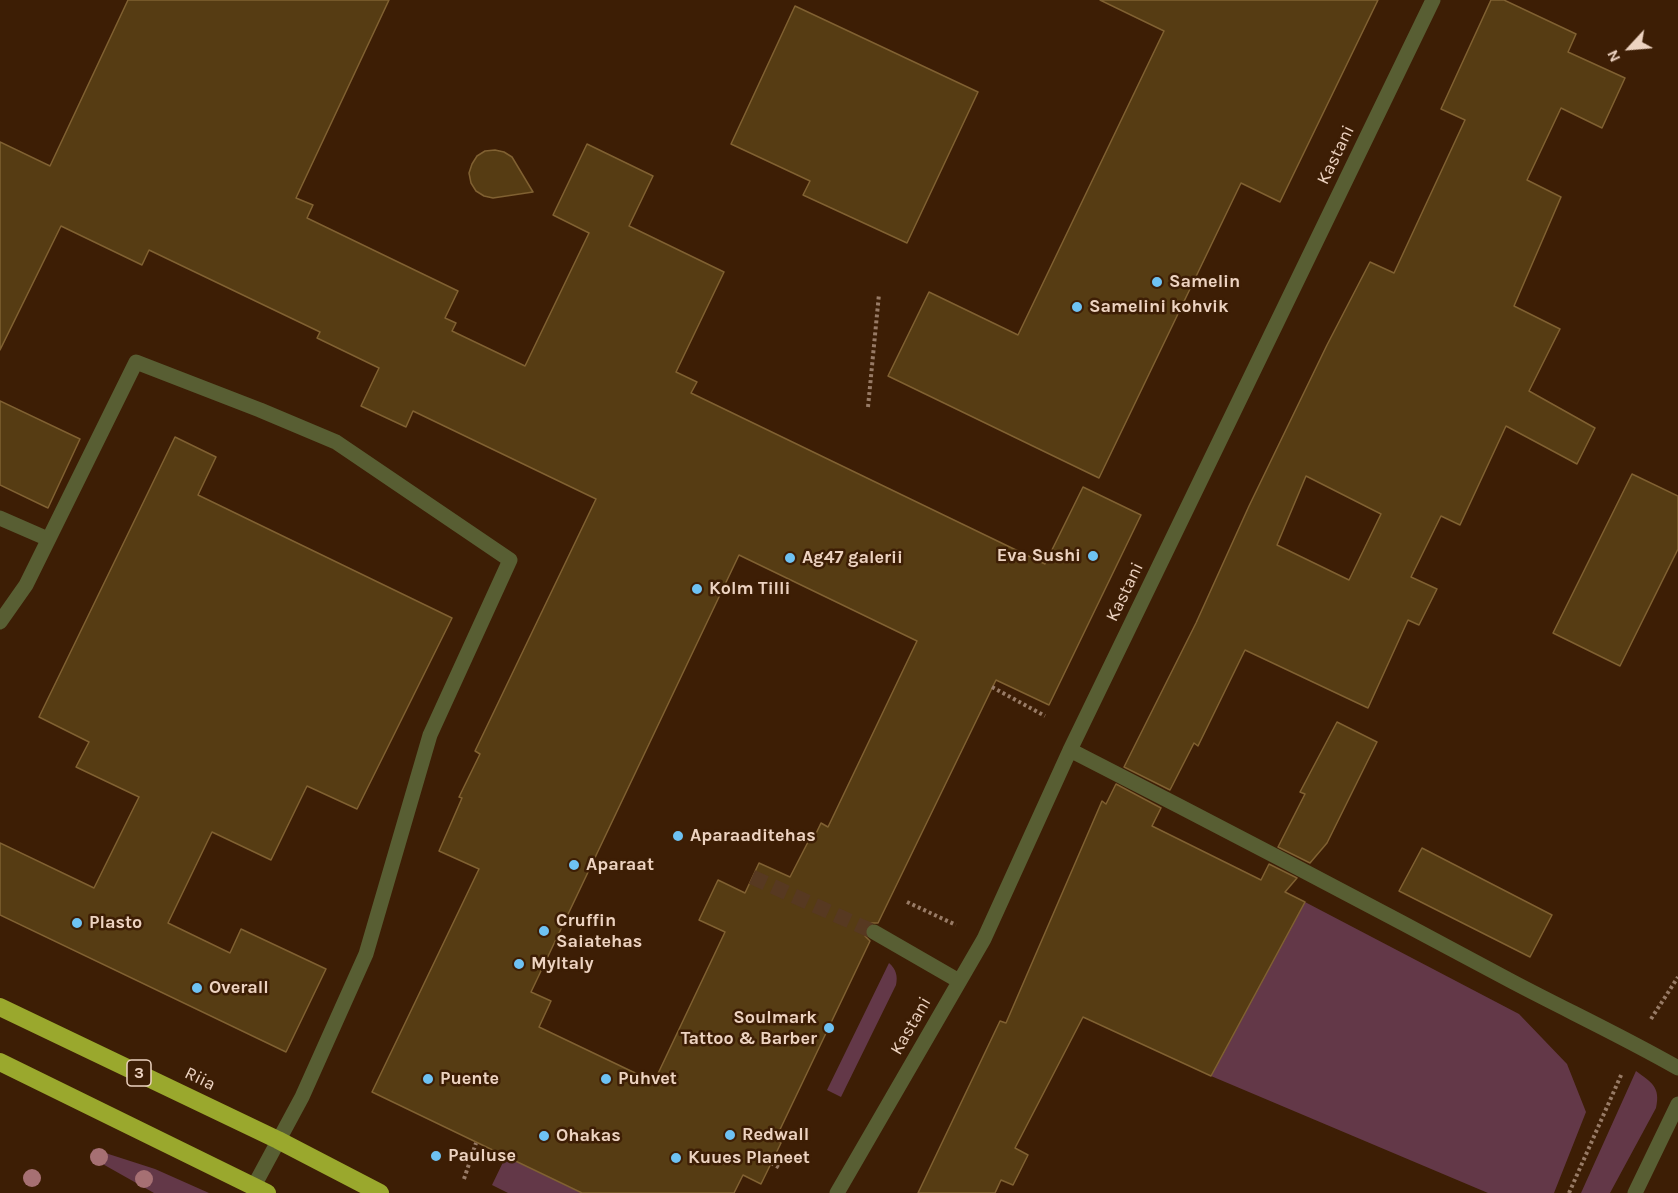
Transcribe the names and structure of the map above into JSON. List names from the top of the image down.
{
  "streets": {
    "highway": ["3", "Riia"],
    "street": ["Kastani"]
  },
  "places": [
    "Samelin",
    "Samelini kohvik",
    "Eva Sushi",
    "Ag47 galerii",
    "Kolm Tilli",
    "Aparaaditehas",
    "Aparaat",
    "Plasto",
    "Cruffin Saiatehas",
    "MyItaly",
    "Overall",
    "Soulmark Tattoo & Barber",
    "Puente",
    "Puhvet",
    "Redwall",
    "Ohakas",
    "Pauluse",
    "Kuues Planeet"
  ],
  "north": "bottom left"
}
